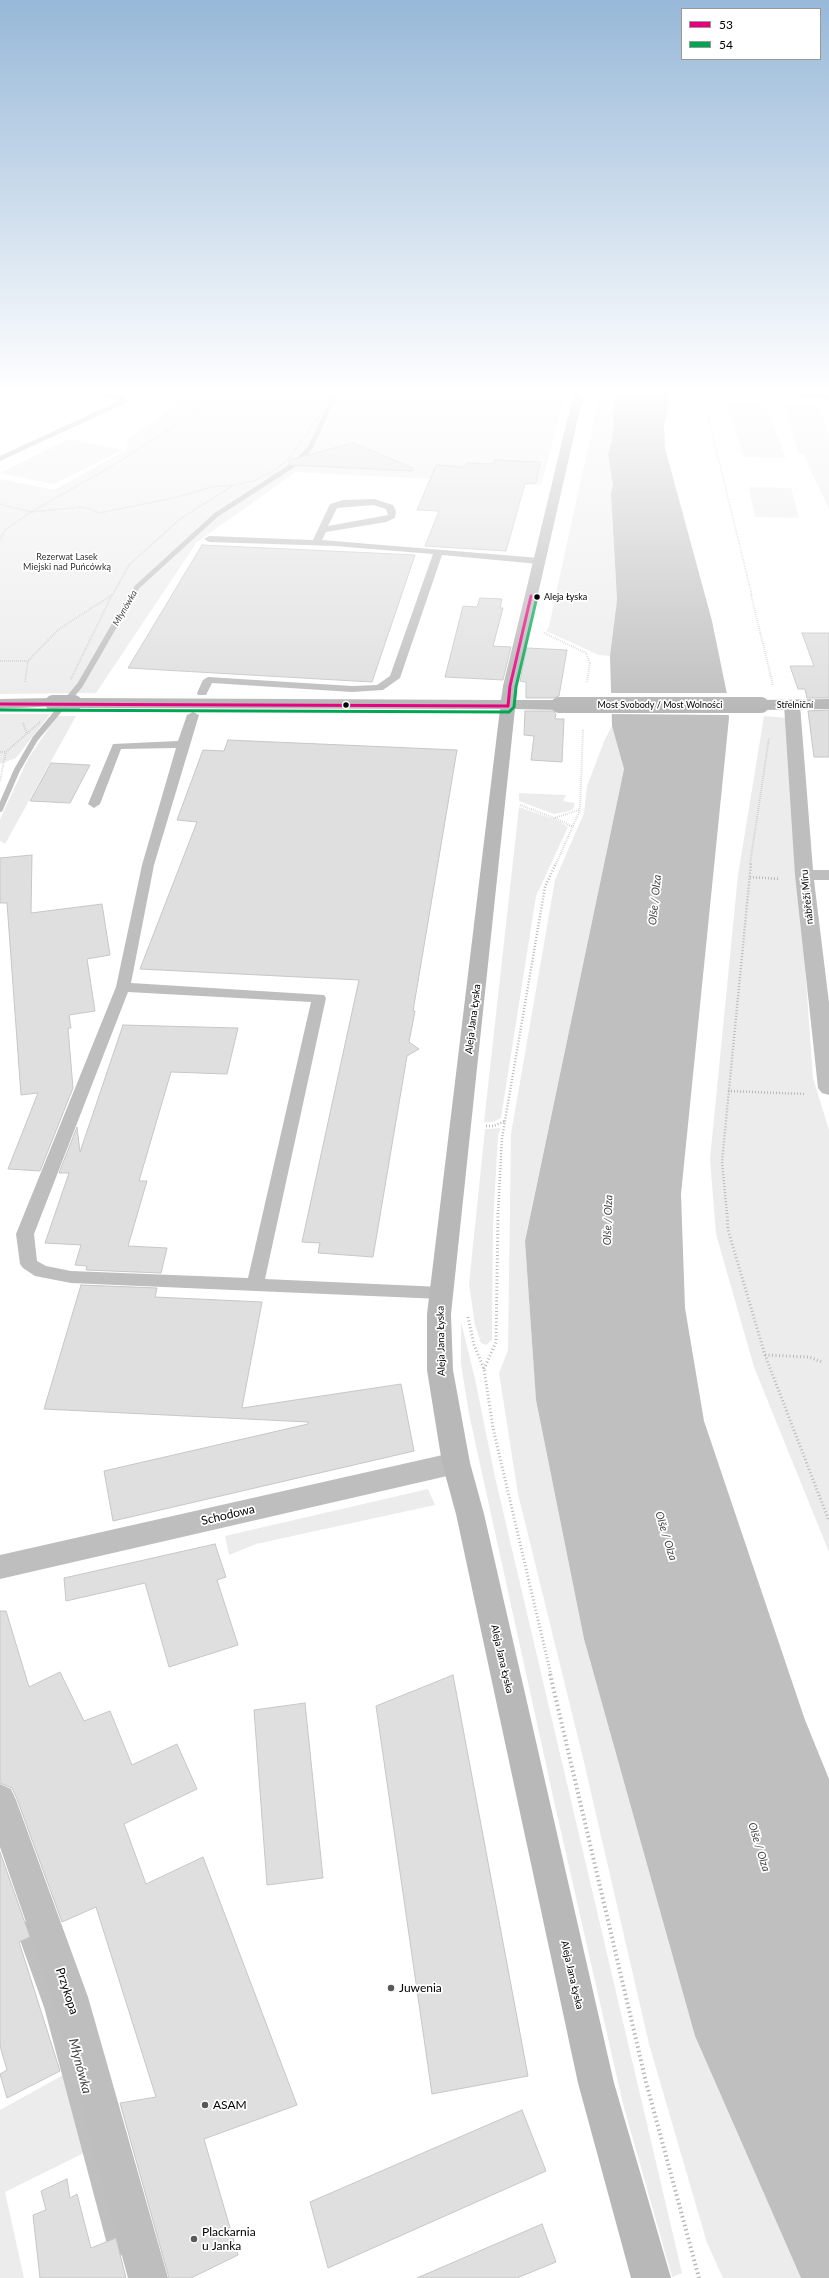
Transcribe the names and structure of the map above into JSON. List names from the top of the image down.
{
  "streets": {
    "street": [
      "Most Svobody / Most Wolności",
      "Střelniční",
      "nábřeží Míru",
      "Aleja Jana Łyska",
      "Schodowa",
      "Przykopa"
    ]
  },
  "crossings": [
    ["Most Svobody / Most Wolności", "Střelniční"],
    ["Most Svobody / Most Wolności", "Aleja Jana Łyska"],
    ["Střelniční", "nábřeží Míru"],
    ["Aleja Jana Łyska", "Schodowa"]
  ],
  "water": ["Młynówka", "Olše / Olza"],
  "parks": ["Rezerwat Lasek Miejski nad Puńcówką"],
  "places": [
    "Aleja Łyska",
    "Juwenia",
    "ASAM",
    "Plackarnia u Janka"
  ],
  "lines": ["transit line 53", "transit line 54"],
  "legend": ["53", "54"]
}
